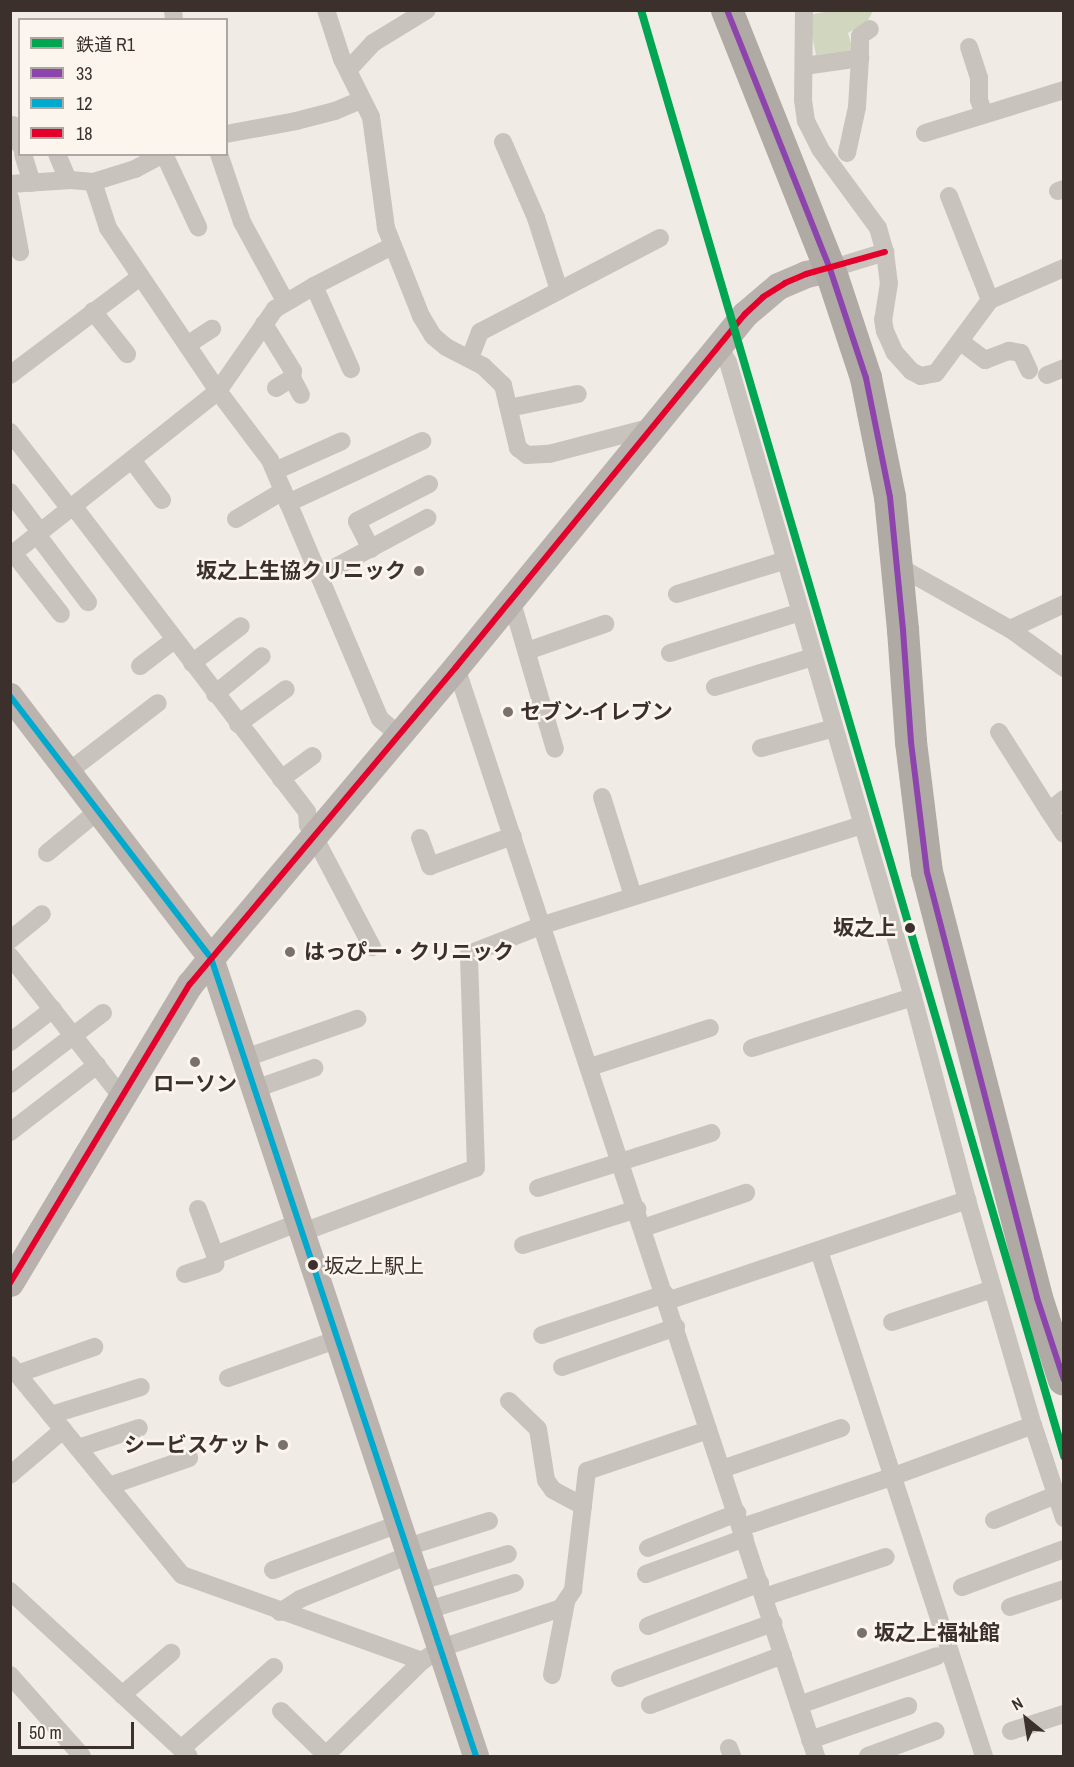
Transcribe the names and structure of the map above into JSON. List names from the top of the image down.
{
  "places": [
    "坂之上生協クリニック",
    "セブン-イレブン",
    "坂之上",
    "はっぴー・クリニック",
    "ローソン",
    "坂之上駅上",
    "シービスケット",
    "坂之上福祉館"
  ],
  "lines": [
    "rail line R1",
    "transit line 33",
    "transit line 18",
    "transit line 12"
  ],
  "legend": [
    "鉄道 R1",
    "33",
    "12",
    "18"
  ],
  "scale_bar": "50 m",
  "north": "top left"
}
